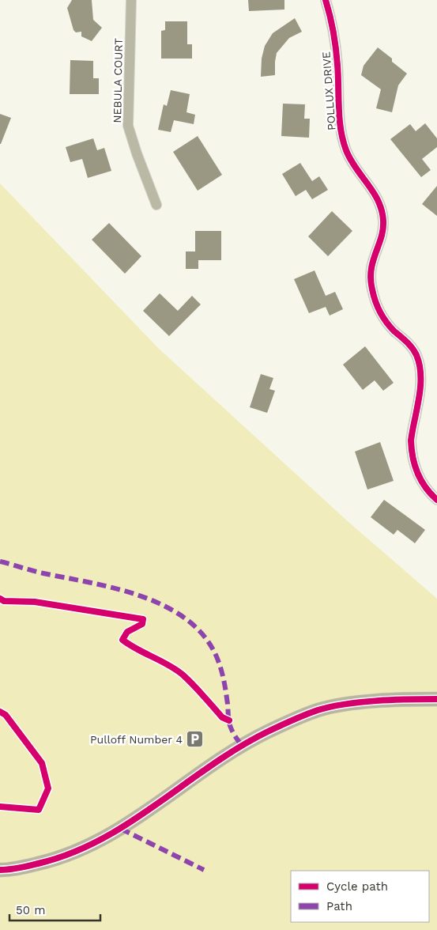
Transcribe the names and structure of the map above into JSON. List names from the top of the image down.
{
  "streets": {
    "street": ["NEBULA COURT", "POLLUX DRIVE"]
  },
  "places": {
    "parking": ["Pulloff Number 4"]
  },
  "legend": ["Cycle path", "Path"],
  "scale_bar": "50 m"
}
